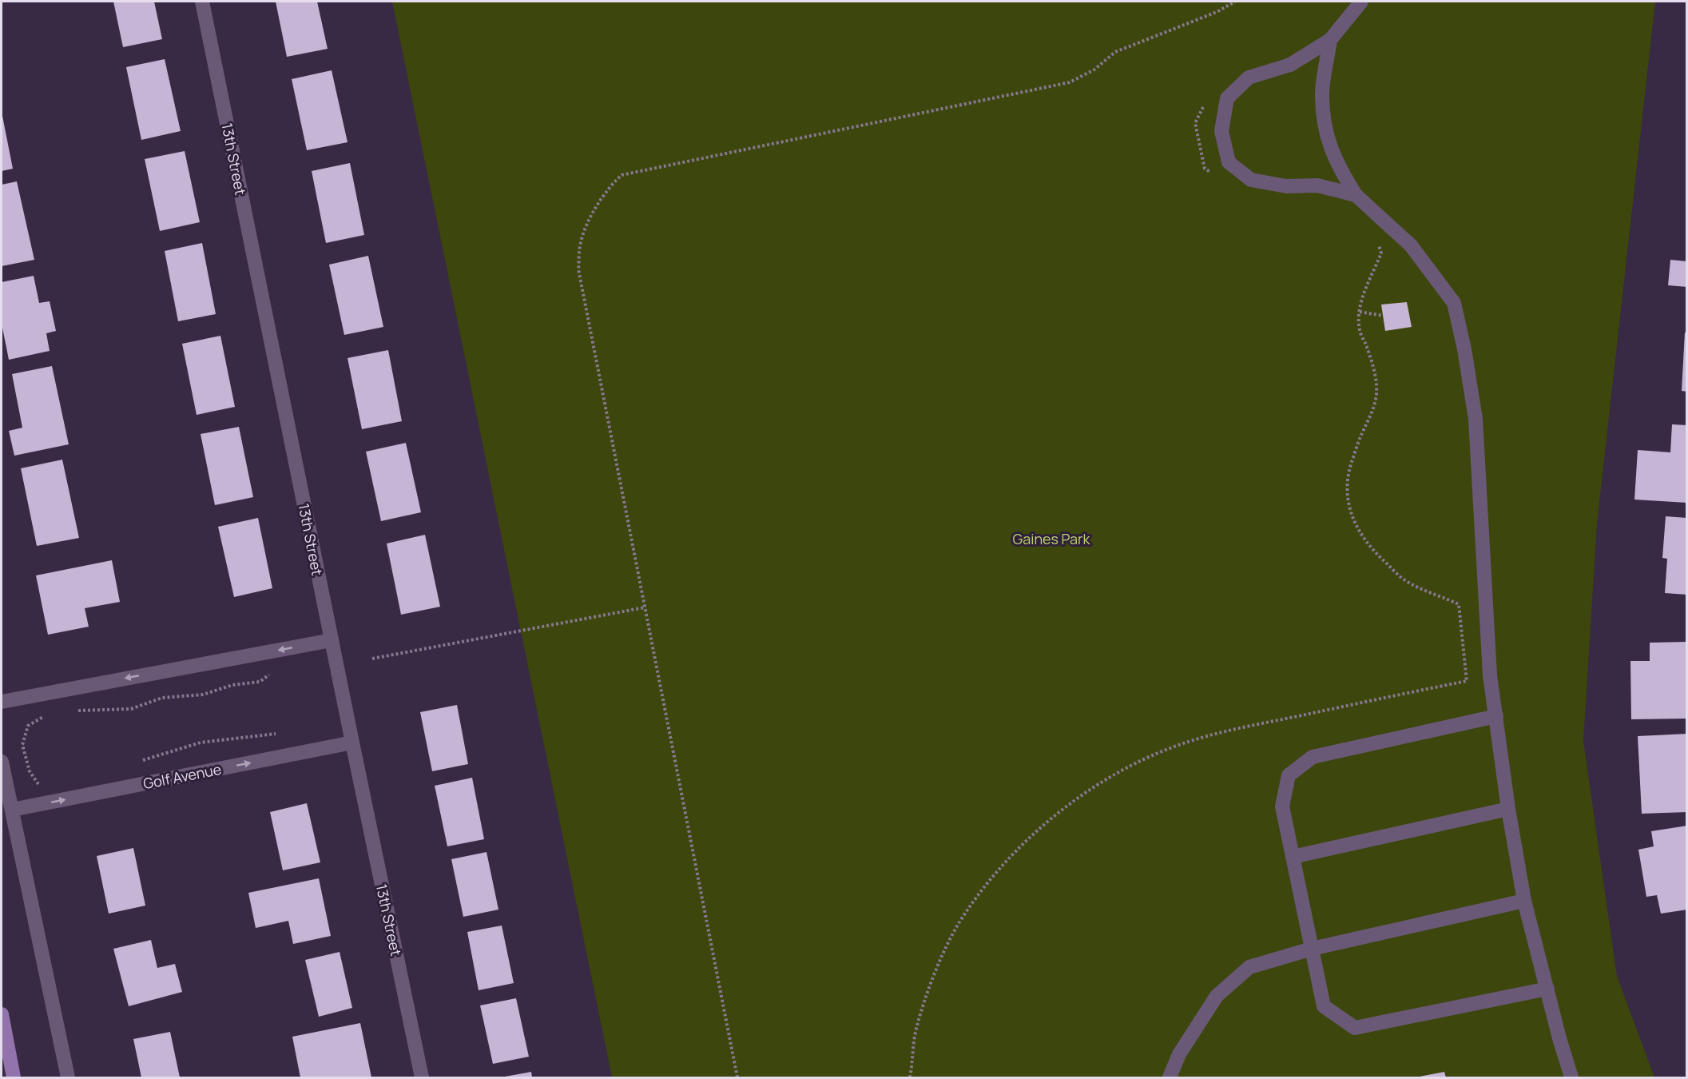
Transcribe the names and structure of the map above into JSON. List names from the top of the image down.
{
  "streets": {
    "street": ["13th Street", "Golf Avenue"]
  },
  "crossings": [
    ["13th Street", "Golf Avenue"]
  ],
  "parks": ["Gaines Park"]
}
